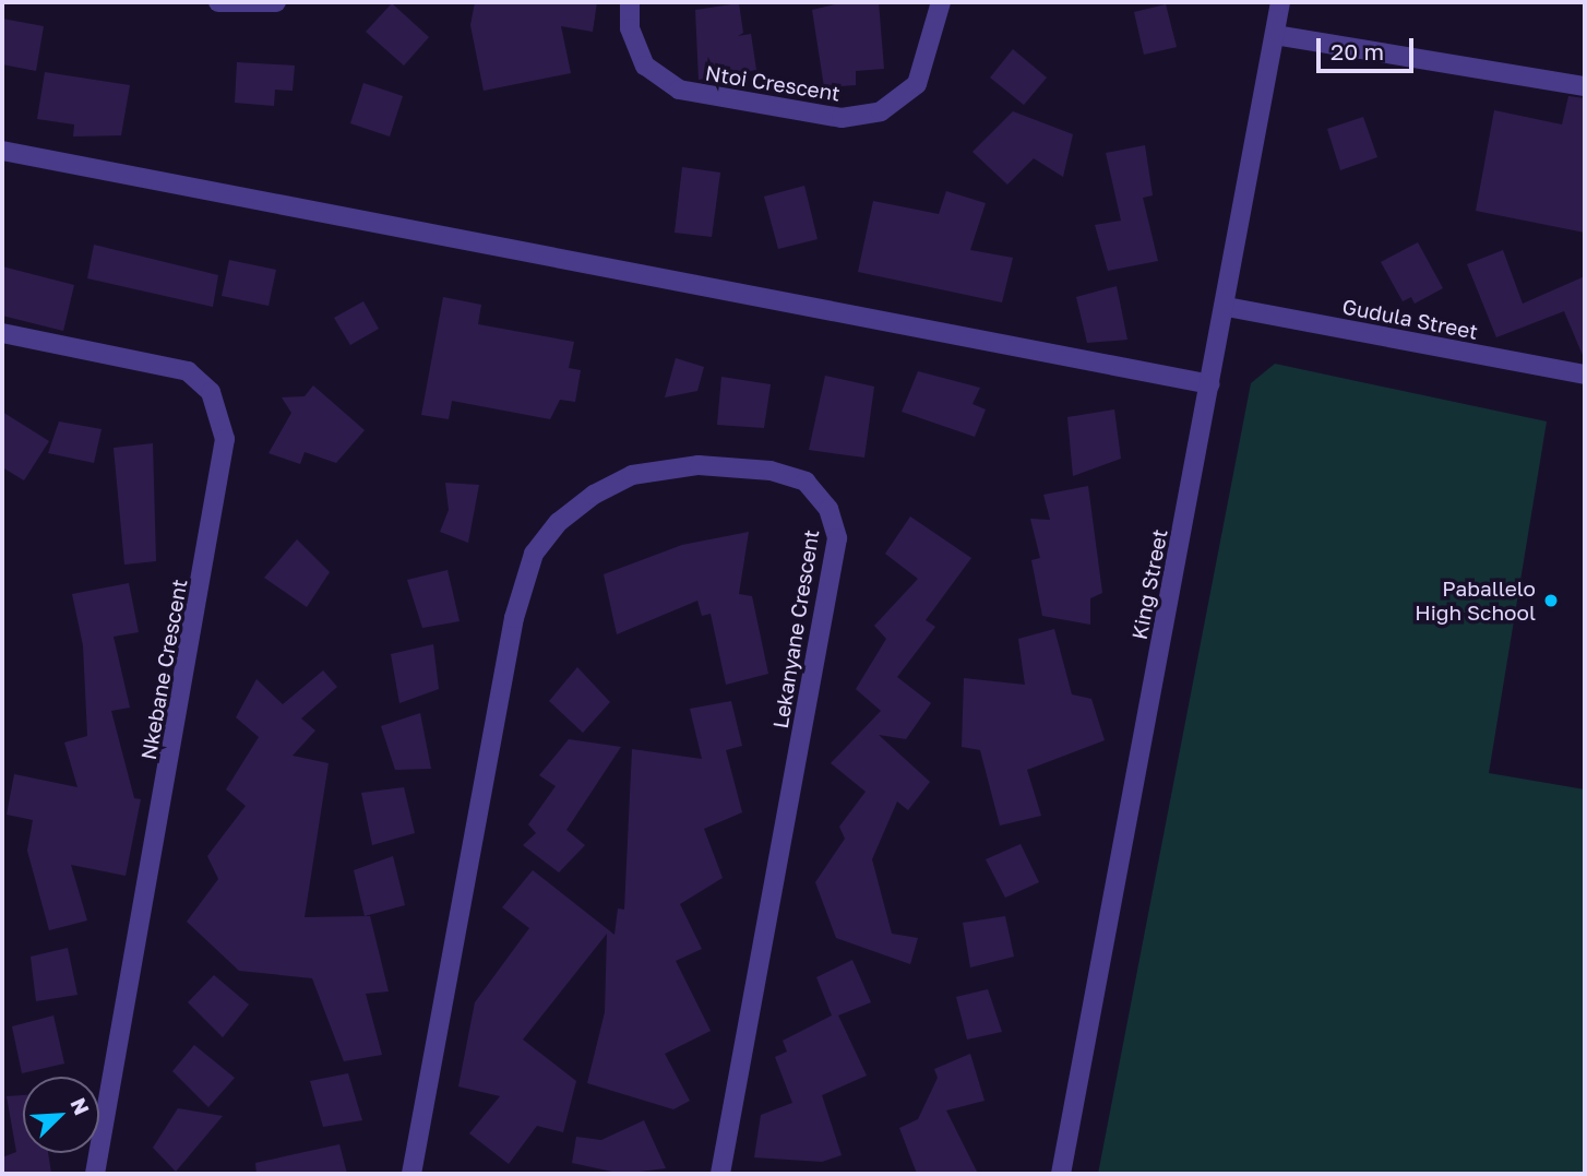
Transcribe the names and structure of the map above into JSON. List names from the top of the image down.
{
  "streets": {
    "street": [
      "Ntoi Crescent",
      "Gudula Street",
      "King Street",
      "Lekanyane Crescent",
      "Nkebane Crescent"
    ]
  },
  "crossings": [
    ["Gudula Street", "King Street"]
  ],
  "places": ["Paballelo High School"],
  "scale_bar": "20 m",
  "north": "top right"
}
